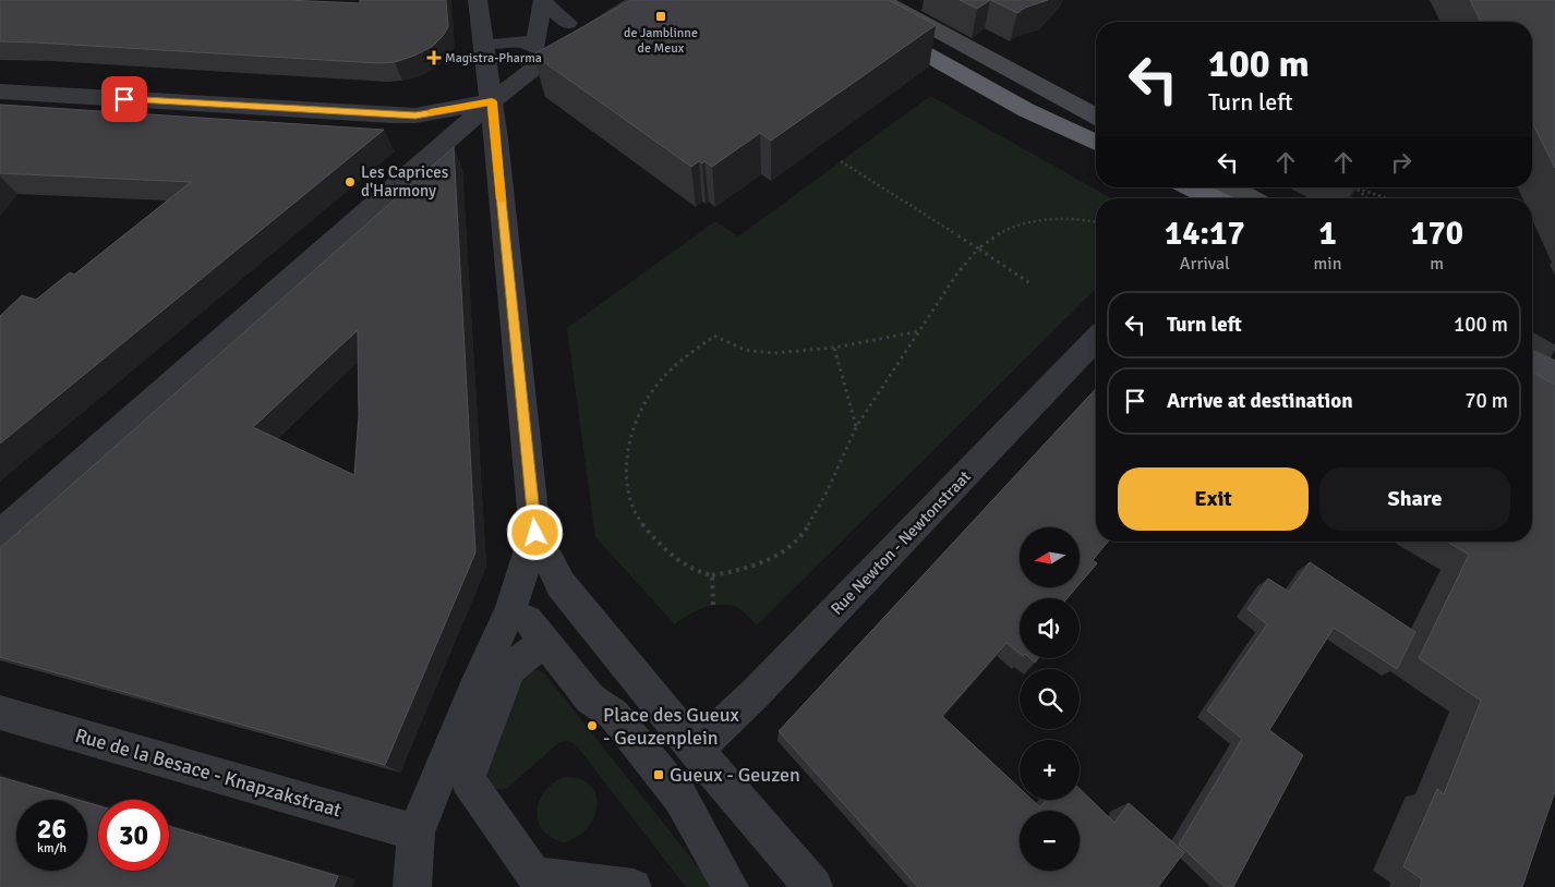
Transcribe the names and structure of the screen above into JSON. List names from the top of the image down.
{
  "streets": {
    "street": ["Rue Newton - Newtonstraat", "Rue de la Besace - Knapzakstraat"]
  },
  "places": {
    "transit": ["de Jamblinne de Meux", "Gueux - Geuzen"],
    "health": ["Magistra-Pharma"],
    "other": ["Les Caprices d'Harmony", "Place des Gueux - Geuzenplein"]
  },
  "north": "left",
  "page": {
    "turn": ["100 m", "Turn left"],
    "eta": [
      "14:17",
      "Arrival",
      "1",
      "min",
      "170",
      "m"
    ],
    "list": [
      {
        "name": "Turn left",
        "value": "100 m"
      },
      {
        "name": "Arrive at destination",
        "value": "70 m"
      }
    ],
    "buttons": ["Exit", "Share"],
    "map_buttons": ["+", "−"],
    "speed": "26 km/h",
    "limit": "30"
  }
}
